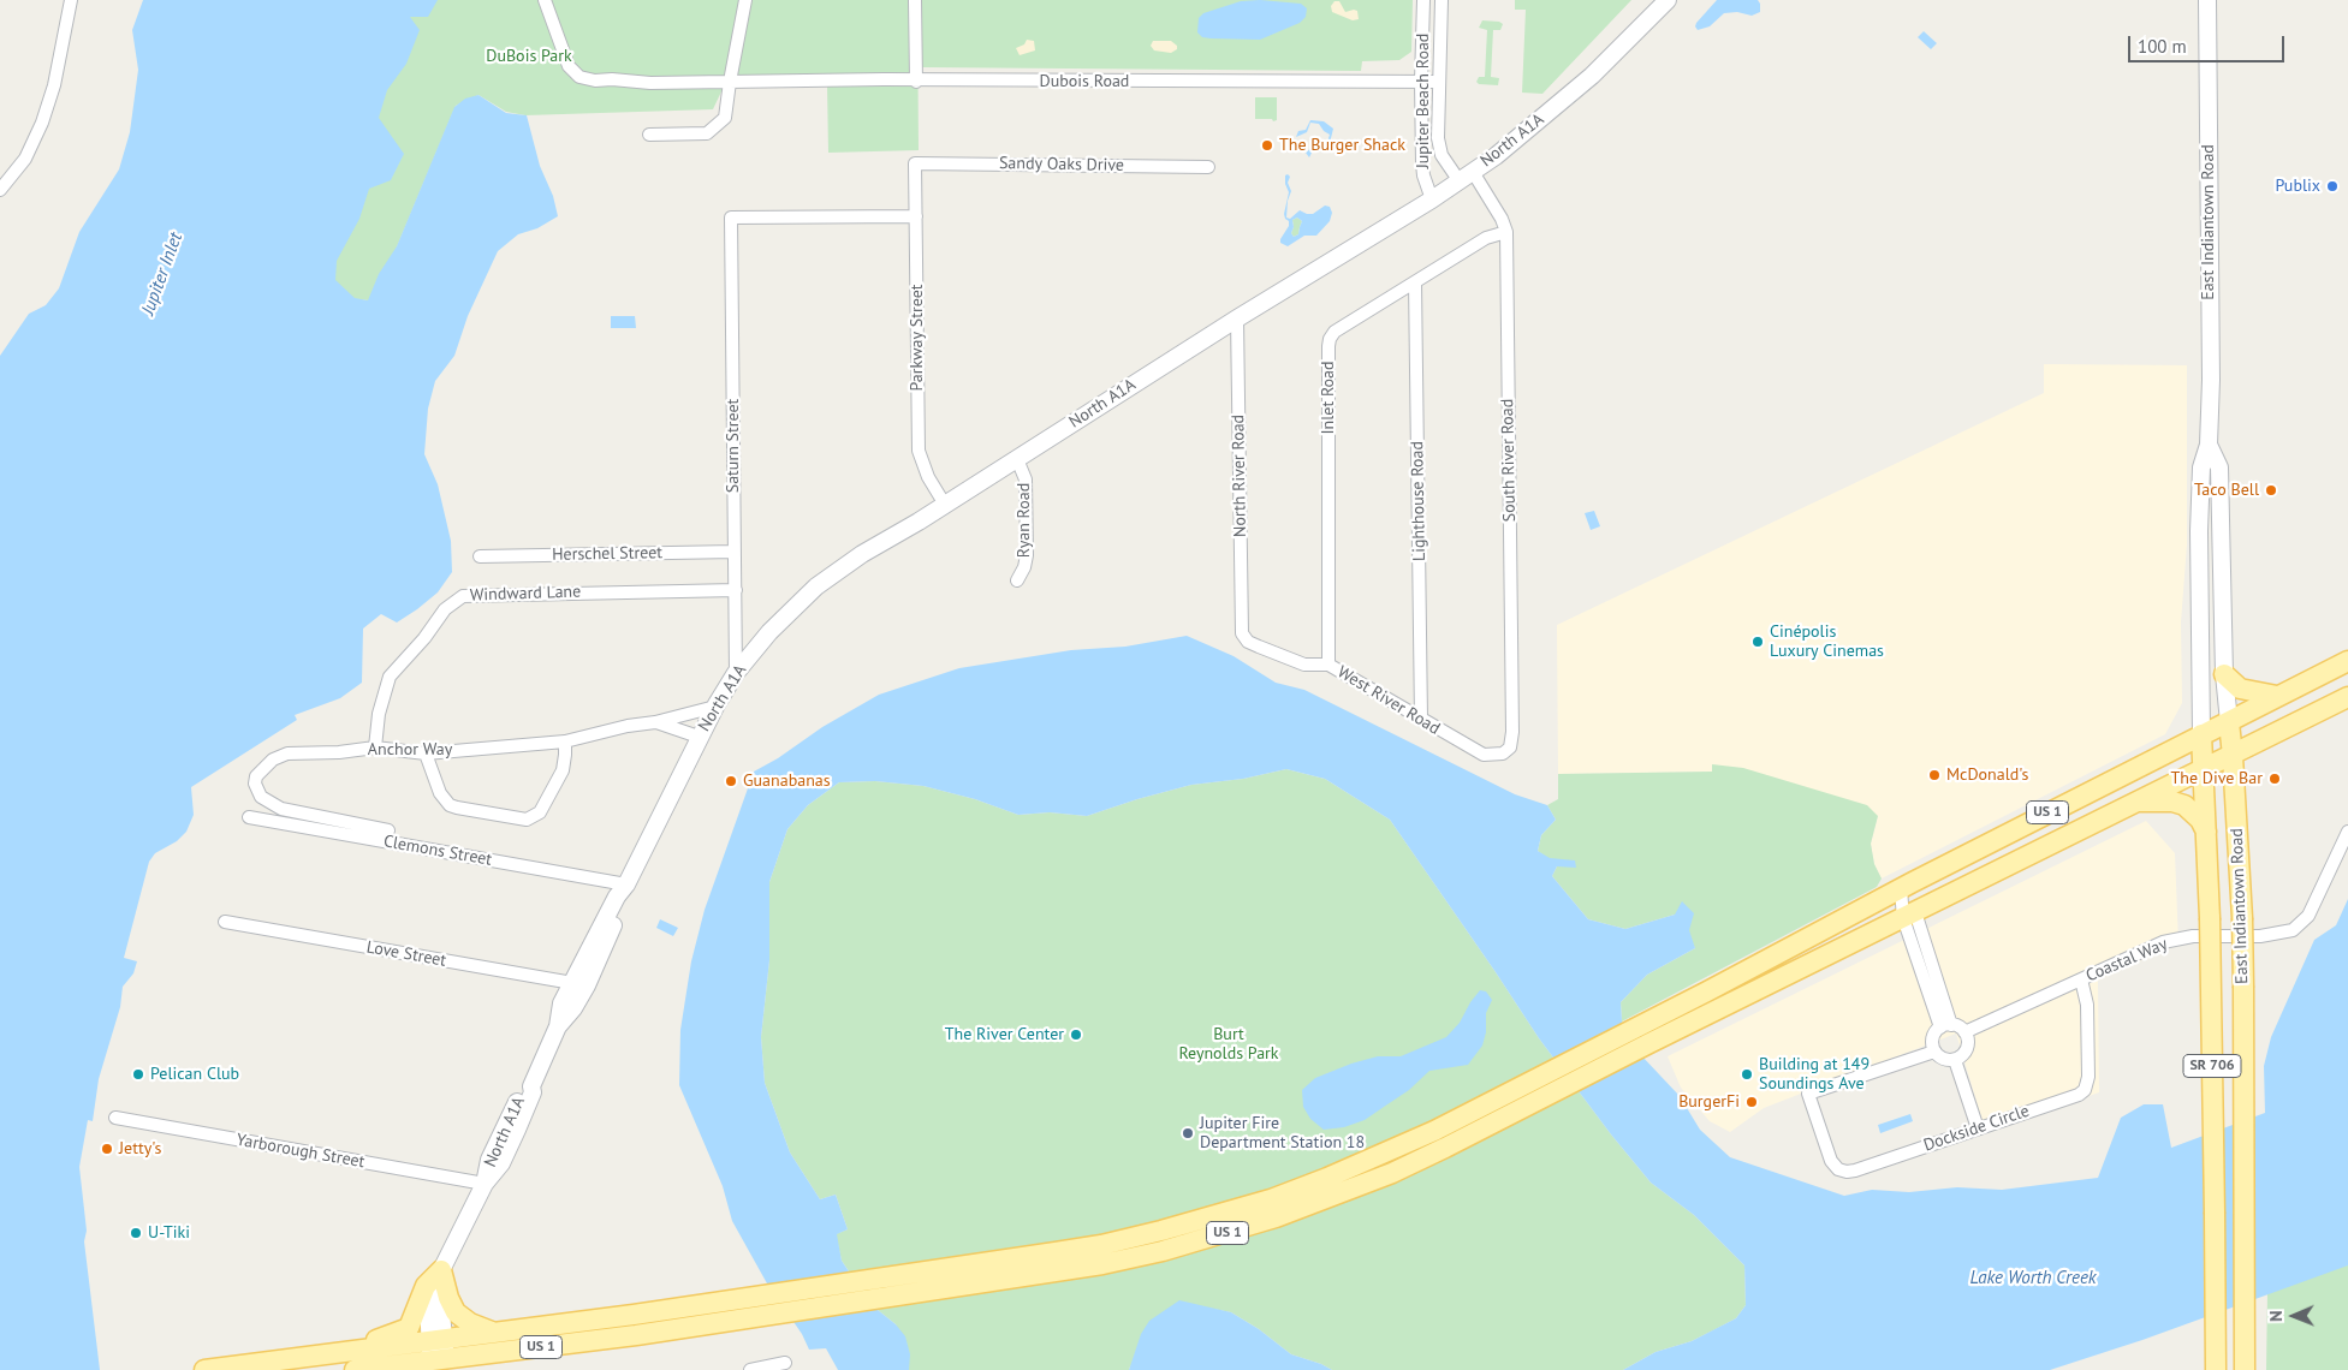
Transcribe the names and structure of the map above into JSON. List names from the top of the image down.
{
  "streets": {
    "main road": ["East Indiantown Road", "US 1", "SR 706"],
    "street": [
      "Dubois Road",
      "Jupiter Beach Road",
      "North A1A",
      "Sandy Oaks Drive",
      "Parkway Street",
      "Inlet Road",
      "Saturn Street",
      "South River Road",
      "North River Road",
      "Lighthouse Road",
      "Ryan Road",
      "Herschel Street",
      "Windward Lane",
      "West River Road",
      "Anchor Way",
      "Clemons Street",
      "Love Street",
      "Coastal Way",
      "Dockside Circle",
      "Yarborough Street"
    ]
  },
  "crossings": [
    ["Dubois Road", "Jupiter Beach Road"],
    ["Jupiter Beach Road", "North A1A"],
    ["Jupiter Beach Road", "South River Road"],
    ["North A1A", "Parkway Street"],
    ["North A1A", "Saturn Street"],
    ["North A1A", "South River Road"],
    ["North A1A", "North River Road"],
    ["North A1A", "Ryan Road"],
    ["North A1A", "Anchor Way"],
    ["North A1A", "US 1"],
    ["North A1A", "Clemons Street"],
    ["North A1A", "Love Street"],
    ["North A1A", "Yarborough Street"],
    ["Sandy Oaks Drive", "Parkway Street"],
    ["East Indiantown Road", "US 1"],
    ["Parkway Street", "Saturn Street"],
    ["Inlet Road", "South River Road"],
    ["Inlet Road", "Lighthouse Road"],
    ["Inlet Road", "West River Road"],
    ["Saturn Street", "Herschel Street"],
    ["Saturn Street", "Windward Lane"],
    ["South River Road", "West River Road"],
    ["North River Road", "West River Road"],
    ["Lighthouse Road", "West River Road"],
    ["Windward Lane", "Anchor Way"],
    ["Coastal Way", "Dockside Circle"]
  ],
  "water": ["Jupiter Inlet", "Lake Worth Creek"],
  "parks": ["DuBois Park", "Burt Reynolds Park"],
  "places": [
    "The Burger Shack",
    "Publix",
    "Taco Bell",
    "Cinépolis Luxury Cinemas",
    "McDonald's",
    "The Dive Bar",
    "Guanabanas",
    "The River Center",
    "Pelican Club",
    "Building at 149 Soundings Ave",
    "BurgerFi",
    "Jupiter Fire Department Station 18",
    "Jetty's",
    "U-Tiki"
  ],
  "scale_bar": "100 m",
  "north": "left"
}
